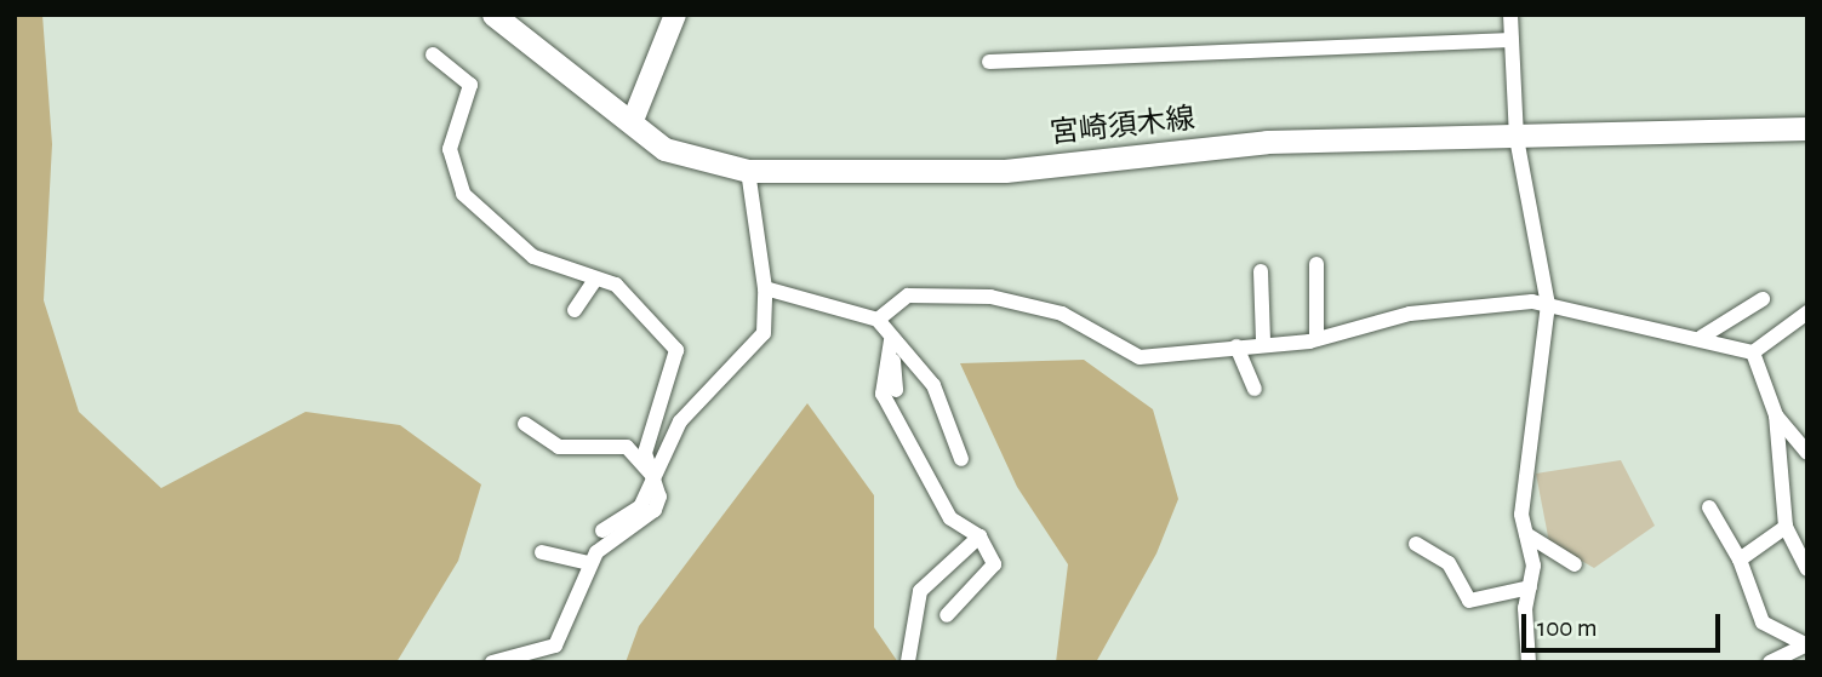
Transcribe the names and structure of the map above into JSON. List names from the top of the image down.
{
  "streets": {
    "main road": ["宮崎須木線"]
  },
  "scale_bar": "100 m"
}
